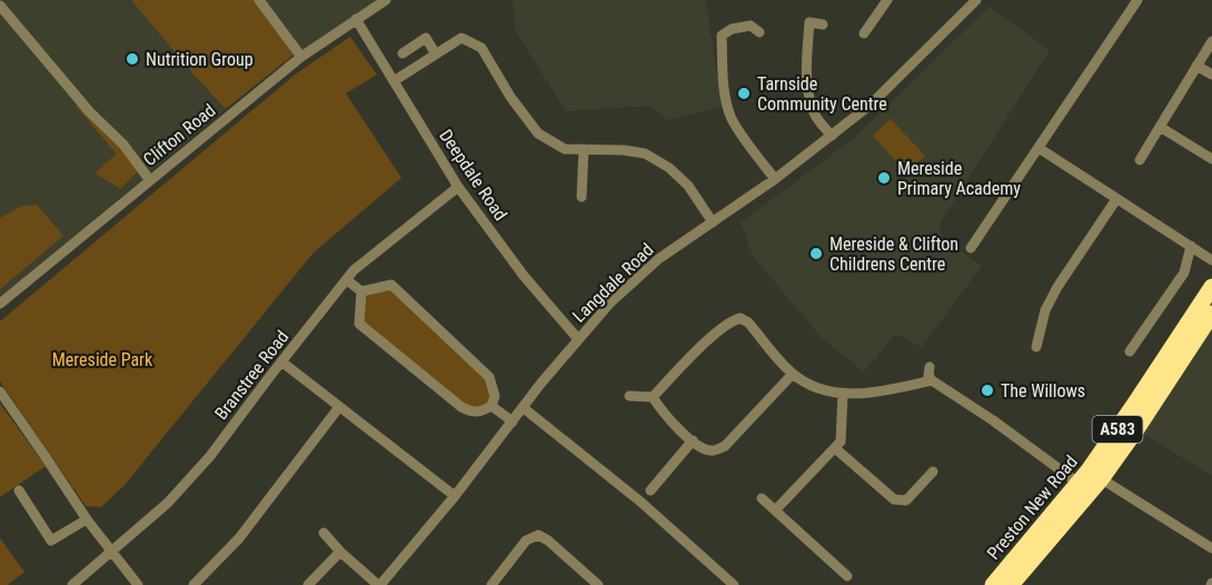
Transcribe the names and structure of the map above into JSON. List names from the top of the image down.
{
  "streets": {
    "highway": ["A583", "Preston New Road"],
    "street": [
      "Clifton Road",
      "Deepdale Road",
      "Langdale Road",
      "Branstree Road"
    ]
  },
  "crossings": [
    ["Clifton Road", "Deepdale Road"],
    ["Deepdale Road", "Langdale Road"],
    ["Deepdale Road", "Branstree Road"]
  ],
  "parks": ["Mereside Park"],
  "places": [
    "Nutrition Group",
    "Tarnside Community Centre",
    "Mereside Primary Academy",
    "Mereside & Clifton Childrens Centre",
    "The Willows"
  ]
}
